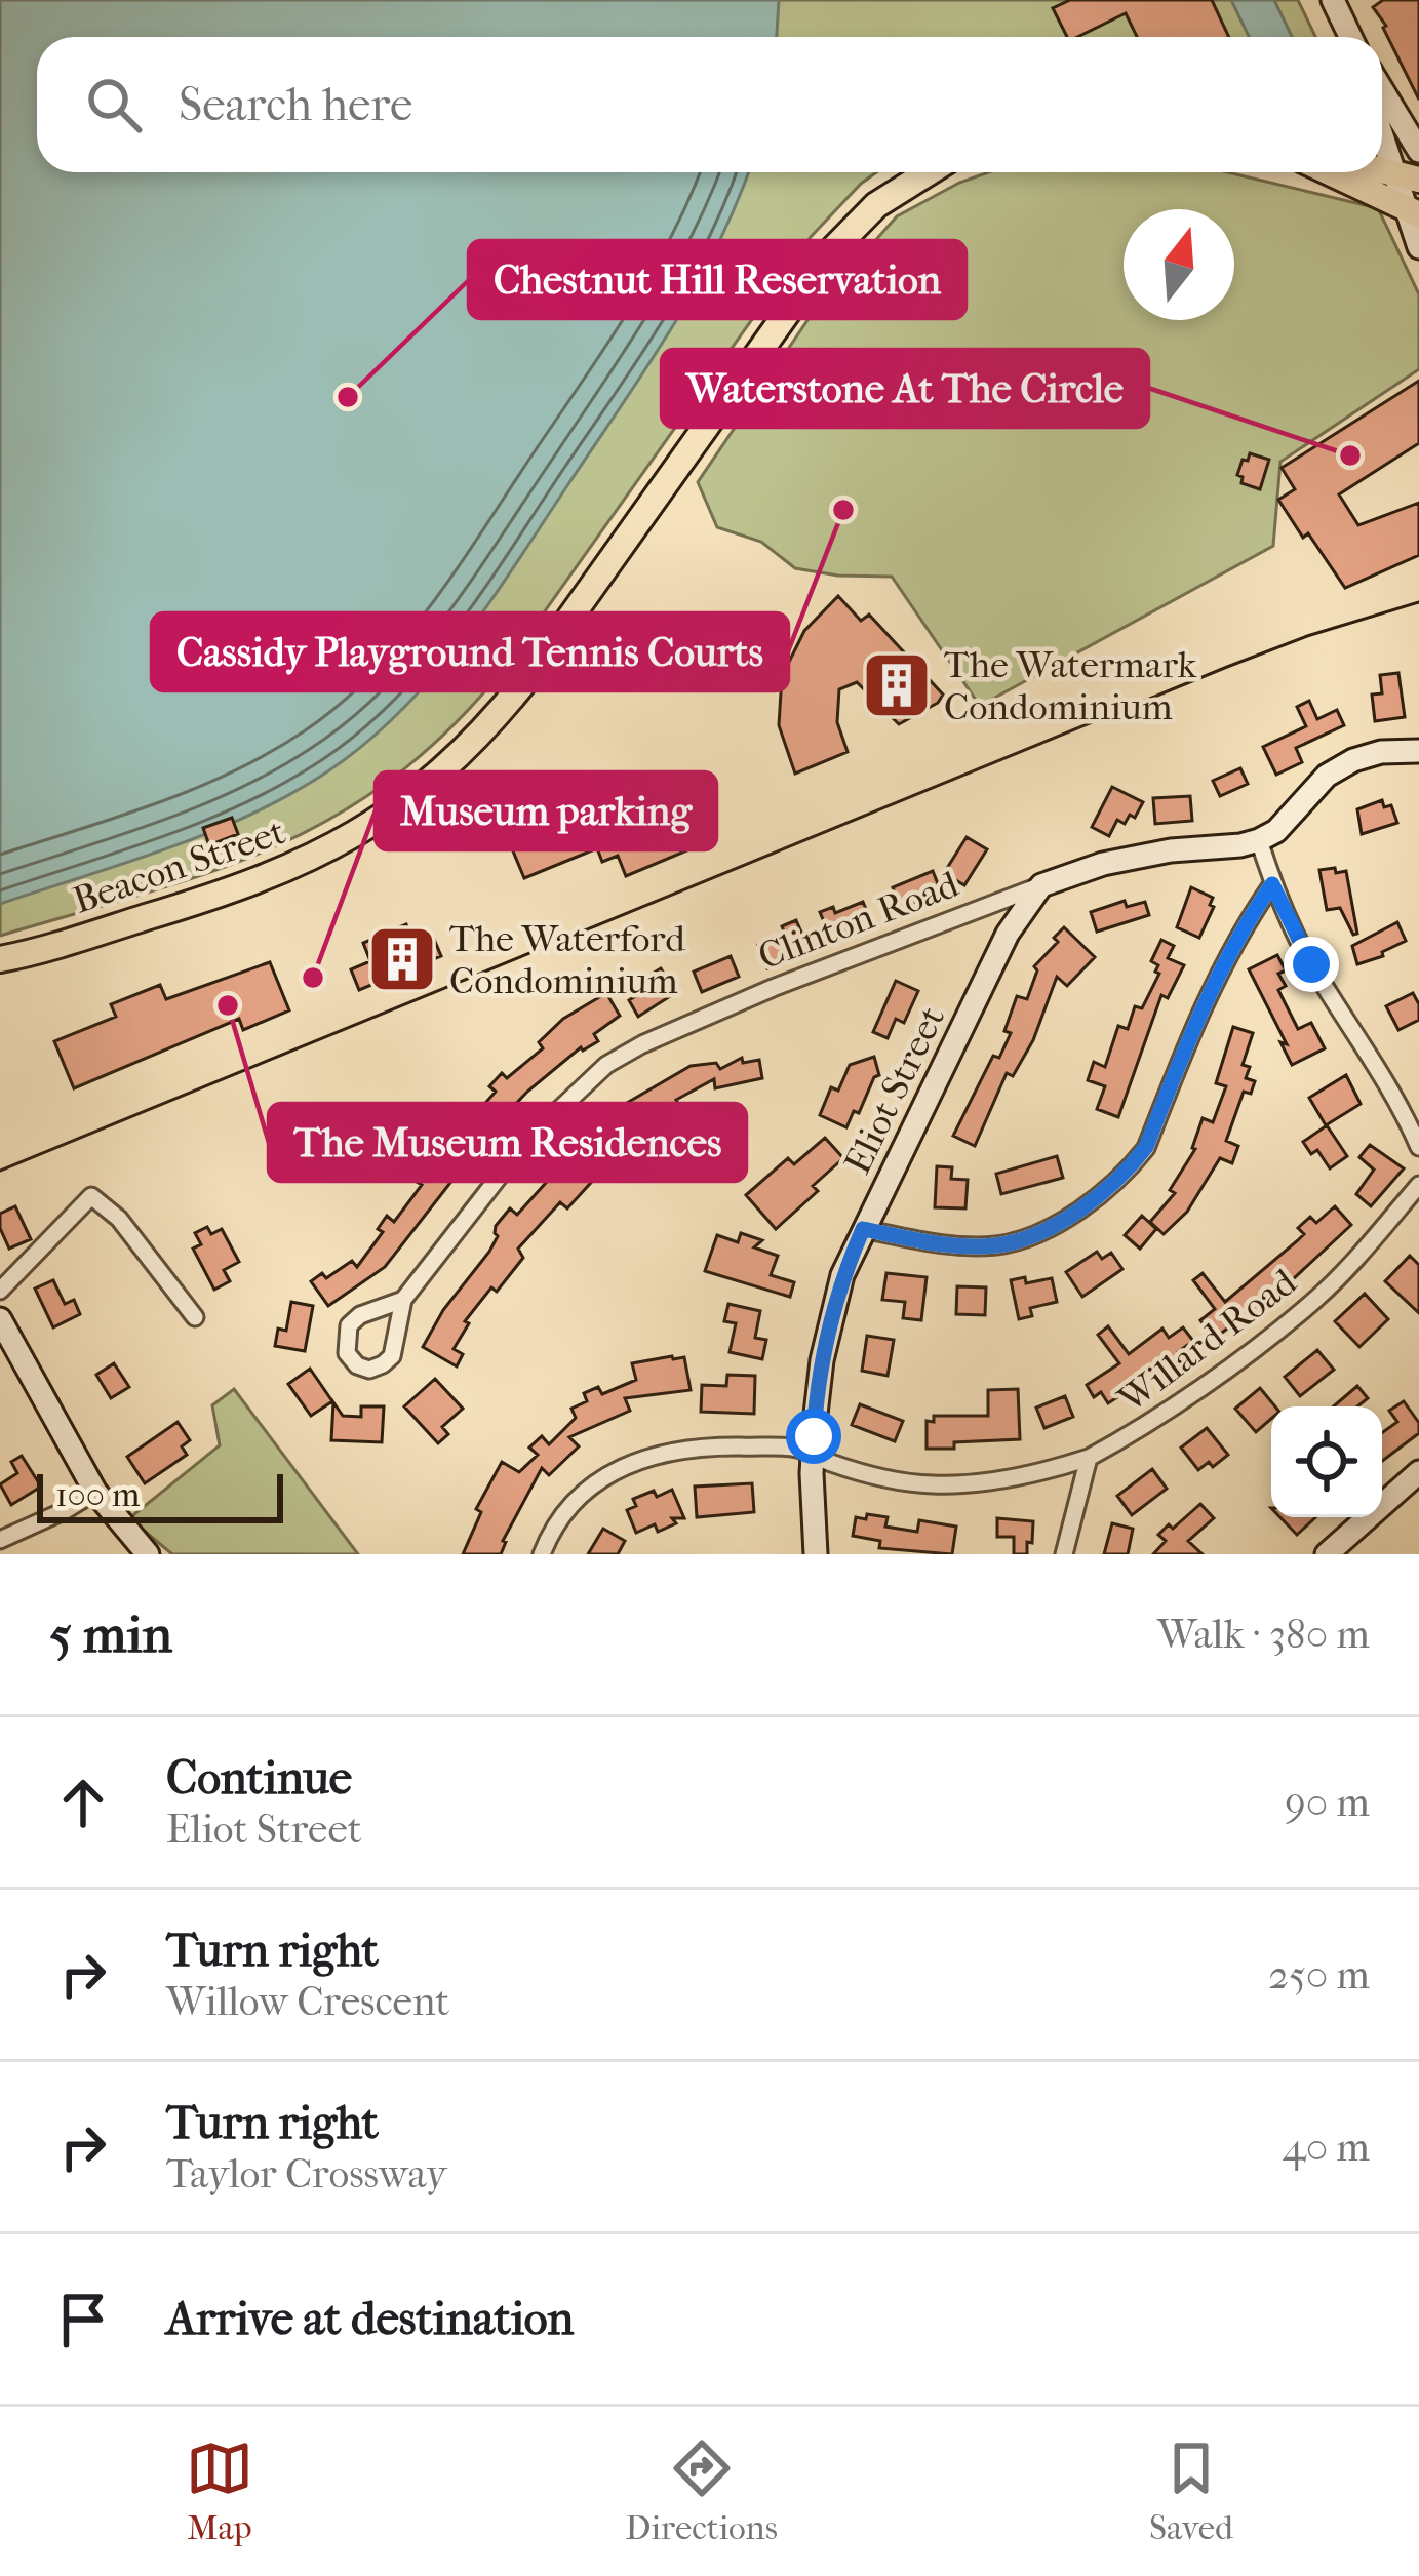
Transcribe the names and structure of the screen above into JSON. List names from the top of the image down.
{
  "streets": {
    "main road": ["Beacon Street"],
    "street": ["Clinton Road", "Eliot Street", "Willard Road"]
  },
  "crossings": [
    ["Clinton Road", "Eliot Street"],
    ["Eliot Street", "Willard Road"]
  ],
  "places": {
    "other": [
      "Chestnut Hill Reservation",
      "Waterstone At The Circle",
      "Cassidy Playground Tennis Courts",
      "Museum parking",
      "The Museum Residences"
    ],
    "building": ["The Watermark Condominium", "The Waterford Condominium"]
  },
  "scale_bar": "100 m",
  "north": "top",
  "page": {
    "search": "Search here",
    "scale": "100 m",
    "heading": ["5 min", "Walk · 380 m"],
    "list": [
      ["Continue", "Eliot Street", "90 m"],
      ["Turn right", "Willow Crescent", "250 m"],
      ["Turn right", "Taylor Crossway", "40 m"],
      "Arrive at destination"
    ],
    "nav": ["Map", "Directions", "Saved"]
  }
}
